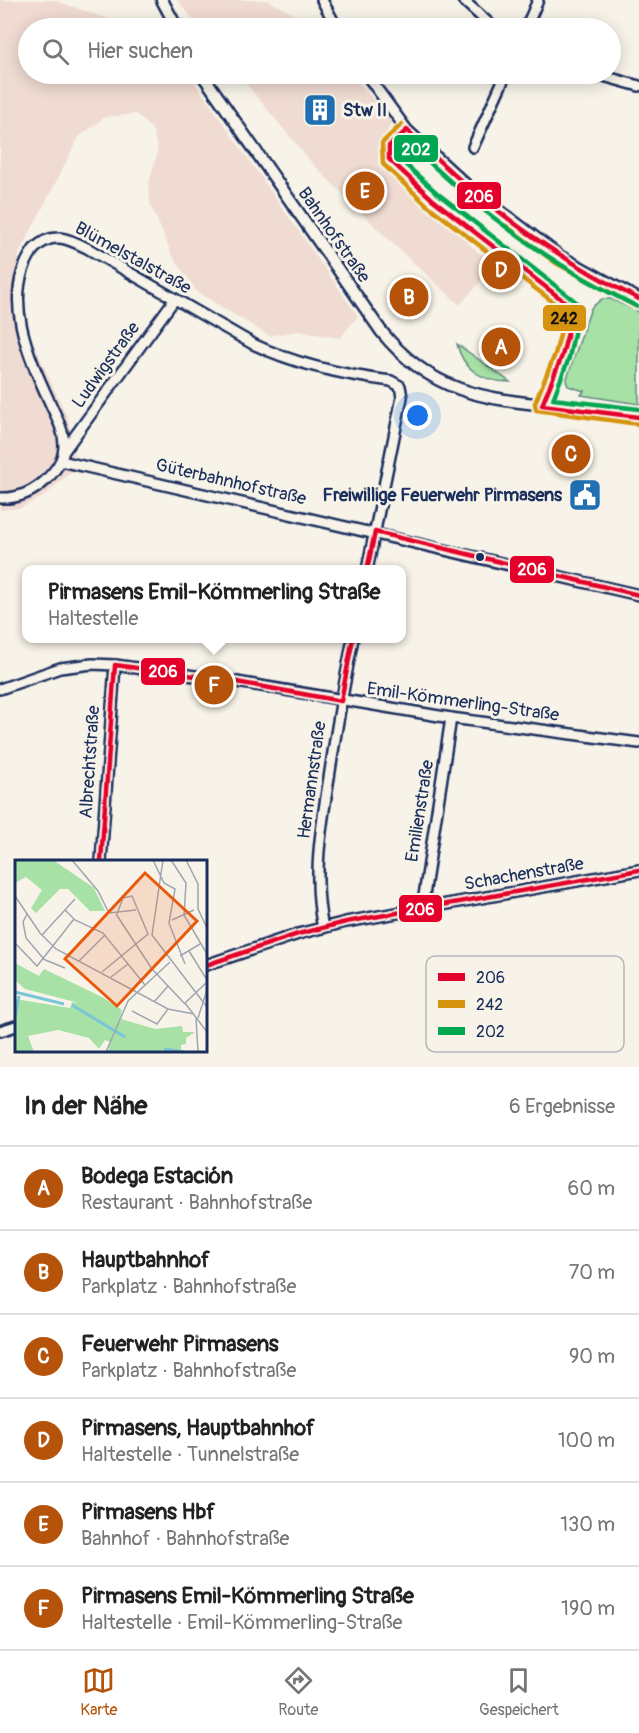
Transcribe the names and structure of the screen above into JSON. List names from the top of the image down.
{
  "streets": {
    "street": [
      "Bahnhofstraße",
      "Blümelstalstraße",
      "Ludwigstraße",
      "Güterbahnhofstraße",
      "Emil-Kömmerling-Straße",
      "Albrechtstraße",
      "Hermannstraße",
      "Emilienstraße",
      "Schachenstraße"
    ]
  },
  "crossings": [
    ["Blümelstalstraße", "Ludwigstraße"],
    ["Blümelstalstraße", "Güterbahnhofstraße"],
    ["Ludwigstraße", "Güterbahnhofstraße"],
    ["Emil-Kömmerling-Straße", "Albrechtstraße"],
    ["Emil-Kömmerling-Straße", "Hermannstraße"],
    ["Emil-Kömmerling-Straße", "Emilienstraße"],
    ["Hermannstraße", "Schachenstraße"],
    ["Emilienstraße", "Schachenstraße"]
  ],
  "places": {
    "building": ["Stw II"],
    "public building": ["Freiwillige Feuerwehr Pirmasens"]
  },
  "lines": ["transit line 242", "transit line 206", "transit line 202"],
  "legend": ["206", "242", "202"],
  "page": {
    "search": "Hier suchen",
    "pins": [
      "E",
      "D",
      "B",
      "A",
      "C",
      "F"
    ],
    "popup": ["Pirmasens Emil-Kömmerling Straße", "Haltestelle"],
    "heading": ["In der Nähe", "6 Ergebnisse"],
    "list": [
      {
        "mark": "A",
        "name": "Bodega Estación",
        "note": "Restaurant · Bahnhofstraße",
        "value": "60 m"
      },
      {
        "mark": "B",
        "name": "Hauptbahnhof",
        "note": "Parkplatz · Bahnhofstraße",
        "value": "70 m"
      },
      {
        "mark": "C",
        "name": "Feuerwehr Pirmasens",
        "note": "Parkplatz · Bahnhofstraße",
        "value": "90 m"
      },
      {
        "mark": "D",
        "name": "Pirmasens, Hauptbahnhof",
        "note": "Haltestelle · Tunnelstraße",
        "value": "100 m"
      },
      {
        "mark": "E",
        "name": "Pirmasens Hbf",
        "note": "Bahnhof · Bahnhofstraße",
        "value": "130 m"
      },
      {
        "mark": "F",
        "name": "Pirmasens Emil-Kömmerling Straße",
        "note": "Haltestelle · Emil-Kömmerling-Straße",
        "value": "190 m"
      }
    ],
    "nav": ["Karte", "Route", "Gespeichert"]
  }
}
